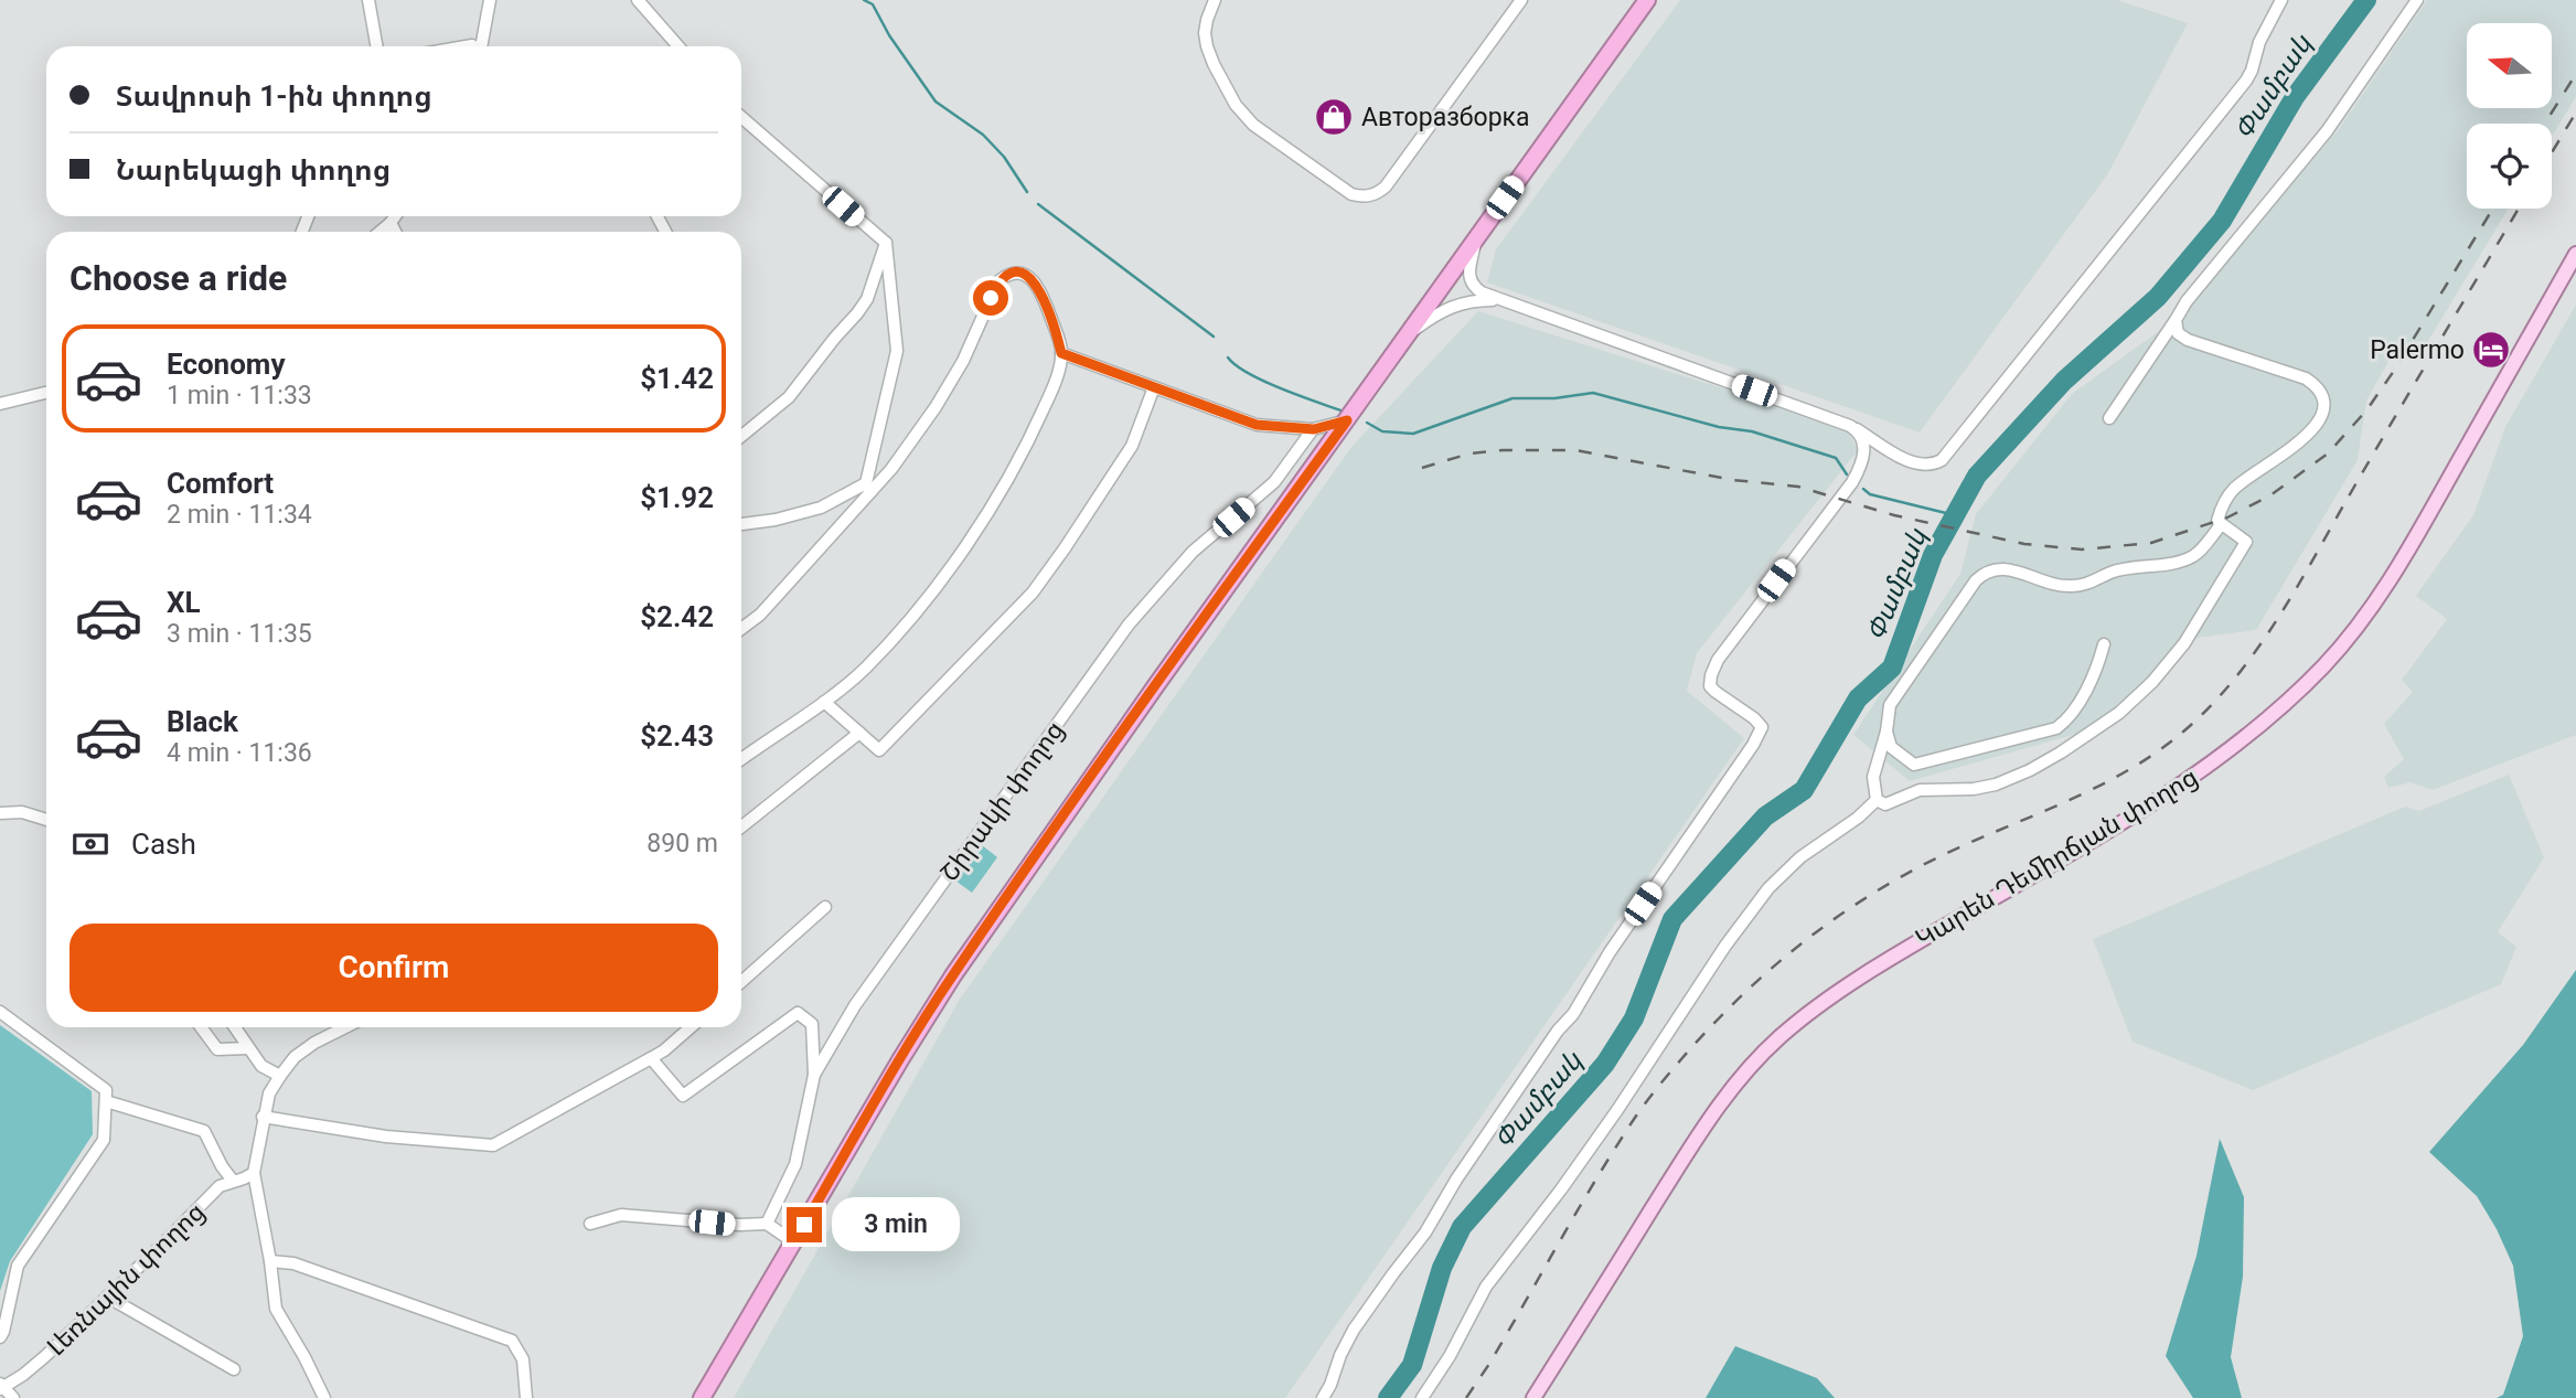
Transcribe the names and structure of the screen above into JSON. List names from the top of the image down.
{
  "streets": {
    "main road": ["Կարեն Դեմիրճյան փողոց"],
    "street": ["Շիրակի փողոց", "Լեռնային փողոց"]
  },
  "water": ["Փամբակ"],
  "places": {
    "shop": ["Авторазборка"],
    "hotel": ["Palermo"]
  },
  "north": "left",
  "page": {
    "banner": ["Տավրոսի 1-ին փողոց", "Նարեկացի փողոց"],
    "heading": "Choose a ride",
    "list": [
      {
        "name": "Economy",
        "note": "1 min · 11:33",
        "value": "$1.42"
      },
      {
        "name": "Comfort",
        "note": "2 min · 11:34",
        "value": "$1.92"
      },
      {
        "name": "XL",
        "note": "3 min · 11:35",
        "value": "$2.42"
      },
      {
        "name": "Black",
        "note": "4 min · 11:36",
        "value": "$2.43"
      }
    ],
    "pay": ["Cash", "890 m"],
    "buttons": "Confirm",
    "bubble": "3 min"
  }
}
